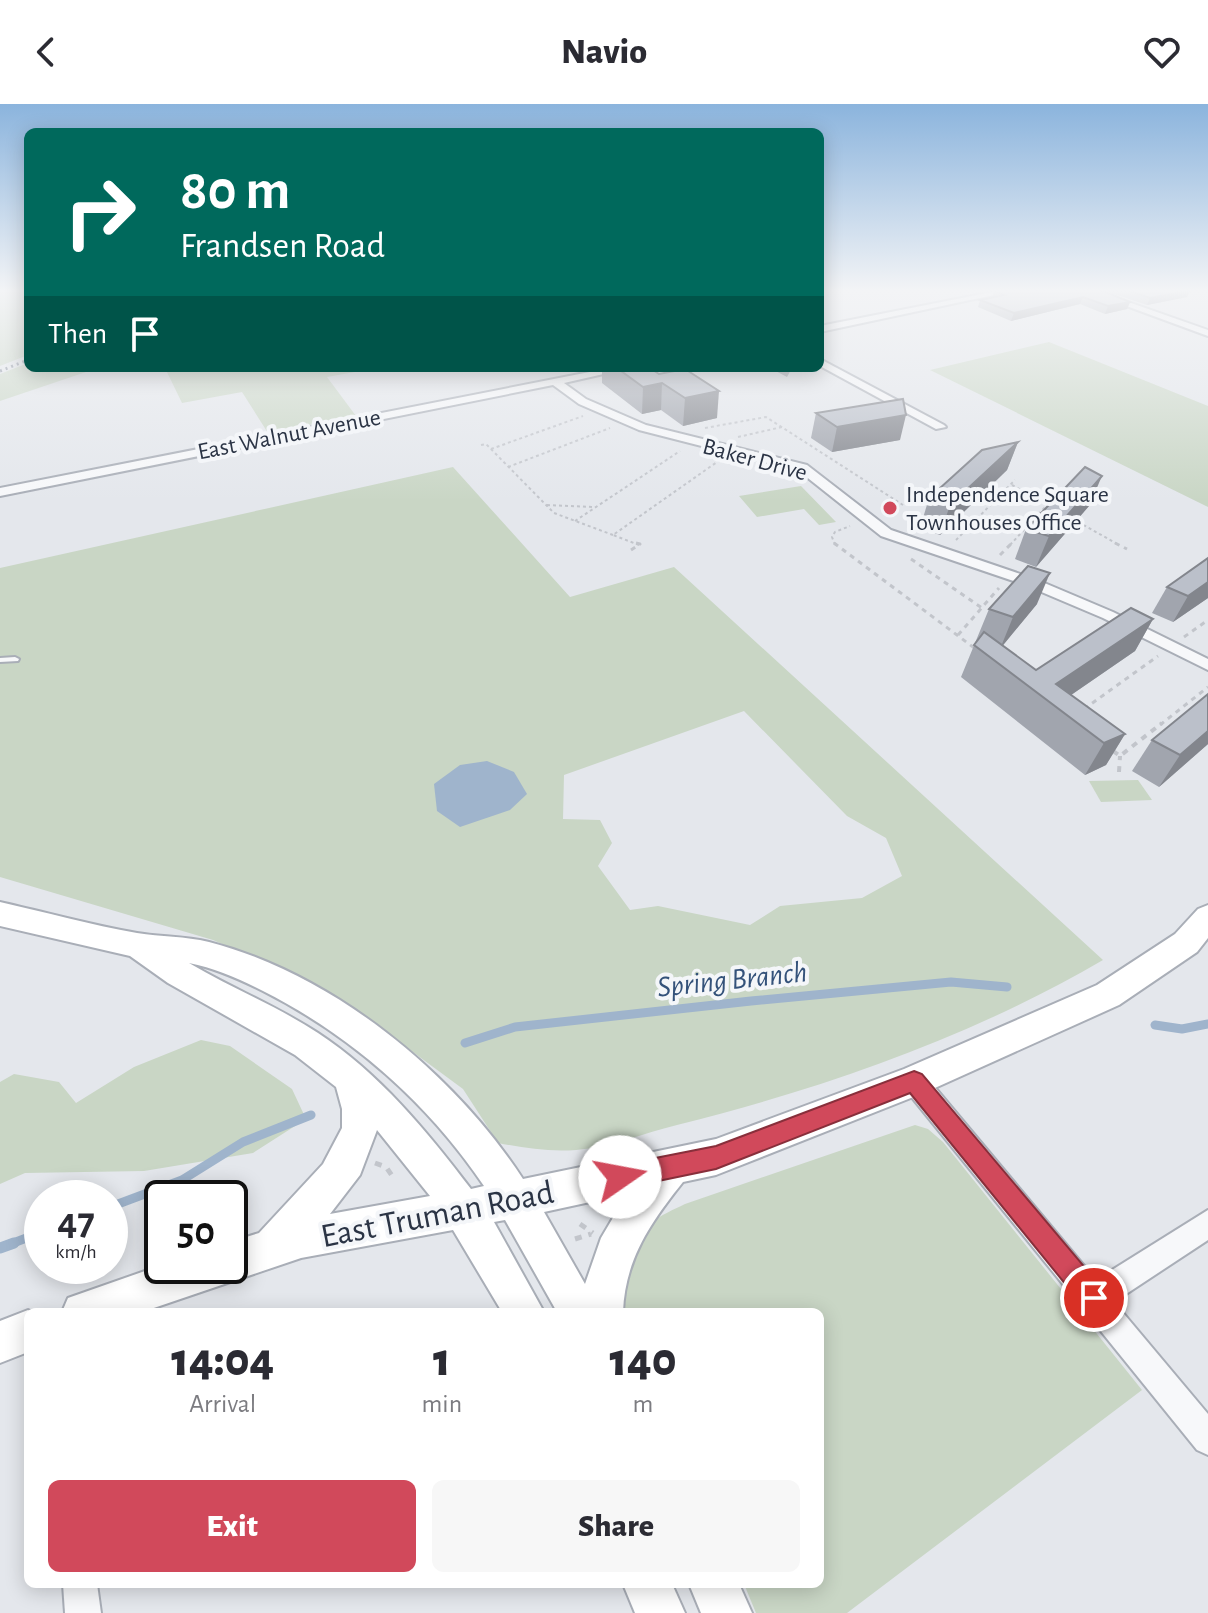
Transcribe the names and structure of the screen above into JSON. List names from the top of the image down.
{
  "streets": {
    "main road": ["East Truman Road"],
    "street": ["East Walnut Avenue", "Baker Drive"]
  },
  "crossings": [
    ["East Walnut Avenue", "Baker Drive"]
  ],
  "water": ["Spring Branch"],
  "places": ["Independence Square Townhouses Office"],
  "page": {
    "header": "Navio",
    "turn": ["80 m", "Frandsen Road"],
    "then": "Then",
    "speed": "47 km/h",
    "limit": "50",
    "eta": [
      "14:04",
      "Arrival",
      "1",
      "min",
      "140",
      "m"
    ],
    "buttons": ["Exit", "Share"]
  }
}
